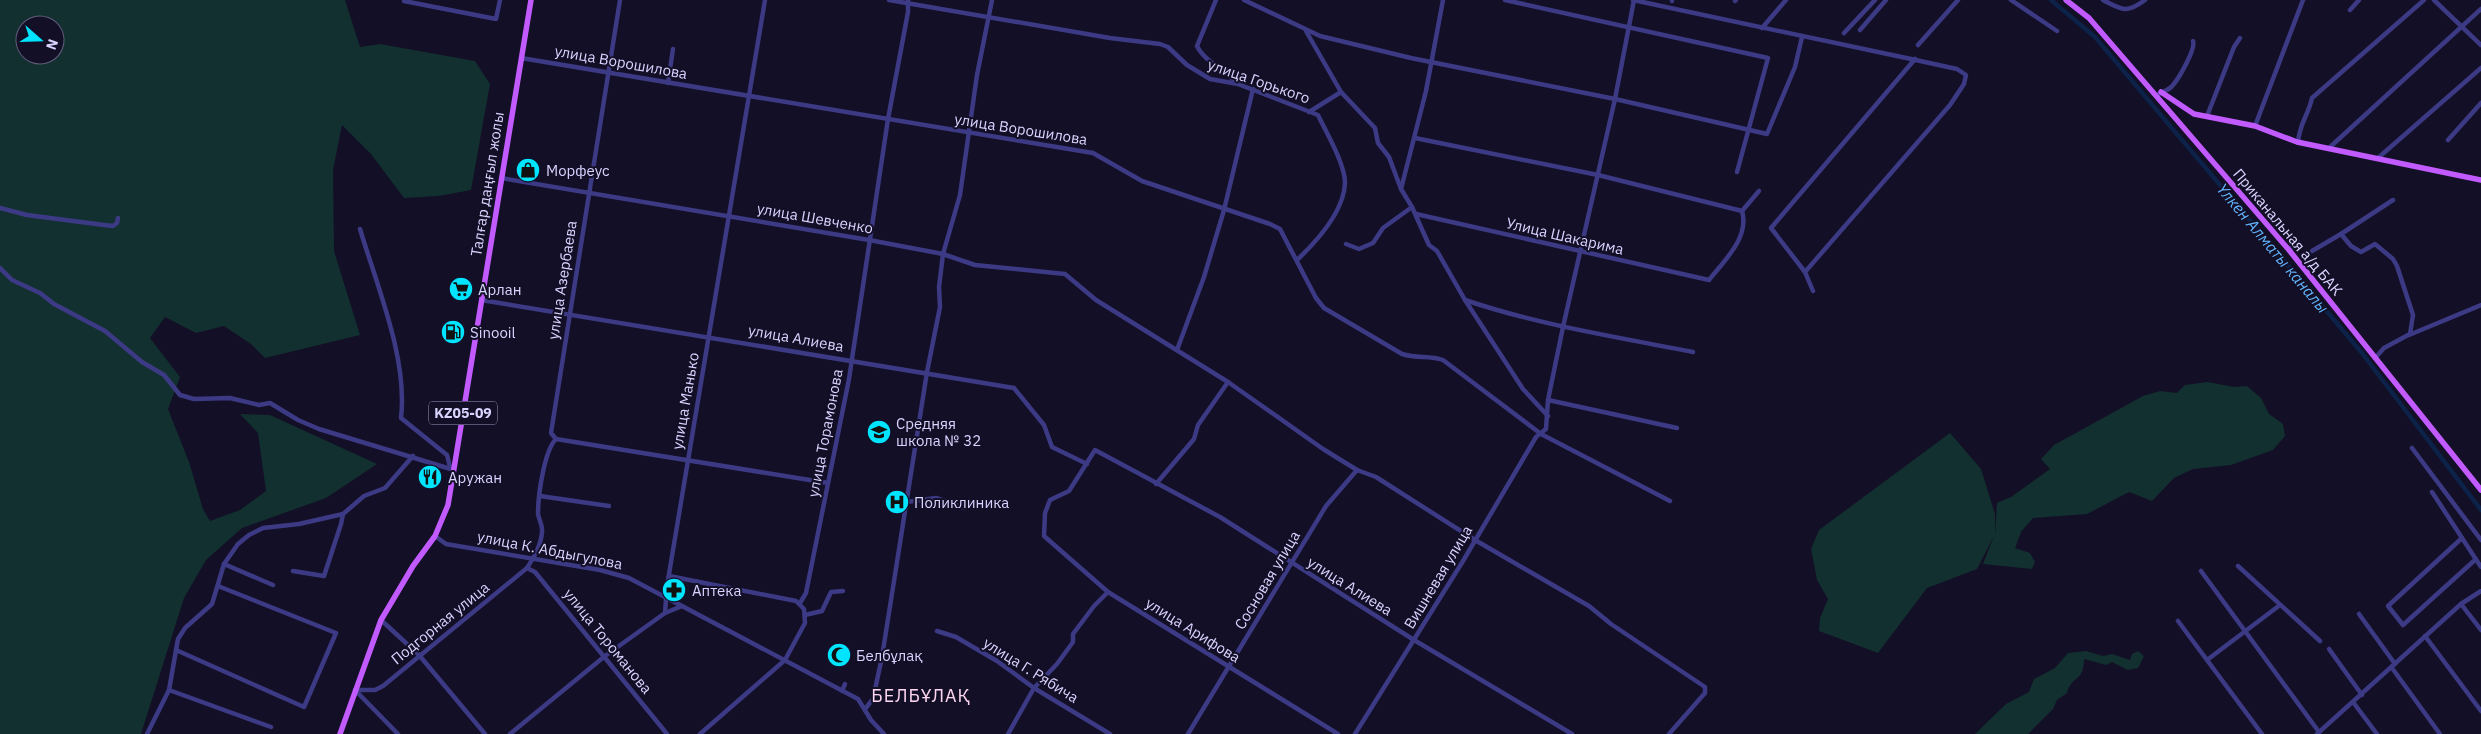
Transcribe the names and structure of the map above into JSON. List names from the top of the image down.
{
  "streets": {
    "main road": ["Талғар даңғыл жолы", "Приканальная а/д БАК", "KZ05-09"],
    "street": [
      "улица Ворошилова",
      "улица Горького",
      "улица Шевченко",
      "Улица Шакарима",
      "улица Азербаева",
      "улица Алиева",
      "улица Манько",
      "улица Торамонова",
      "улица К. Абдыгулова",
      "Вишневая улица",
      "Сосновая улица",
      "Подгорная улица",
      "улица Арифова",
      "улица Тороманова",
      "улица Г. Рябича"
    ]
  },
  "crossings": [
    ["улица Ворошилова", "улица Горького"],
    ["улица Ворошилова", "Талғар даңғыл жолы"],
    ["улица Ворошилова", "улица Азербаева"],
    ["улица Ворошилова", "улица Манько"],
    ["улица Ворошилова", "улица Торамонова"],
    ["улица Ворошилова", "Вишневая улица"],
    ["улица Горького", "улица Торамонова"],
    ["Талғар даңғыл жолы", "улица Шевченко"],
    ["Талғар даңғыл жолы", "улица Алиева"],
    ["Талғар даңғыл жолы", "улица К. Абдыгулова"],
    ["Талғар даңғыл жолы", "Подгорная улица"],
    ["улица Шевченко", "улица Азербаева"],
    ["улица Шевченко", "улица Манько"],
    ["улица Шевченко", "улица Торамонова"],
    ["улица Шевченко", "Вишневая улица"],
    ["улица Шевченко", "Сосновая улица"],
    ["улица Азербаева", "улица Алиева"],
    ["улица Алиева", "улица Манько"],
    ["улица Алиева", "улица Торамонова"],
    ["улица Алиева", "Вишневая улица"],
    ["улица Алиева", "Сосновая улица"],
    ["улица Алиева", "улица Арифова"],
    ["улица Манько", "улица К. Абдыгулова"],
    ["улица К. Абдыгулова", "Подгорная улица"],
    ["Сосновая улица", "улица Арифова"],
    ["Подгорная улица", "улица Тороманова"]
  ],
  "districts": ["БЕЛБҰЛАҚ"],
  "water": ["Үлкен Алматы каналы"],
  "places": {
    "shop": ["Морфеус"],
    "supermarket": ["Арлан"],
    "fuel station": ["Sinooil"],
    "school or university": ["Средняя школа № 32"],
    "restaurant": ["Аружан"],
    "hospital": ["Поликлиника"],
    "pharmacy": ["Аптека"],
    "mosque": ["Белбұлақ"]
  },
  "north": "right"
}
